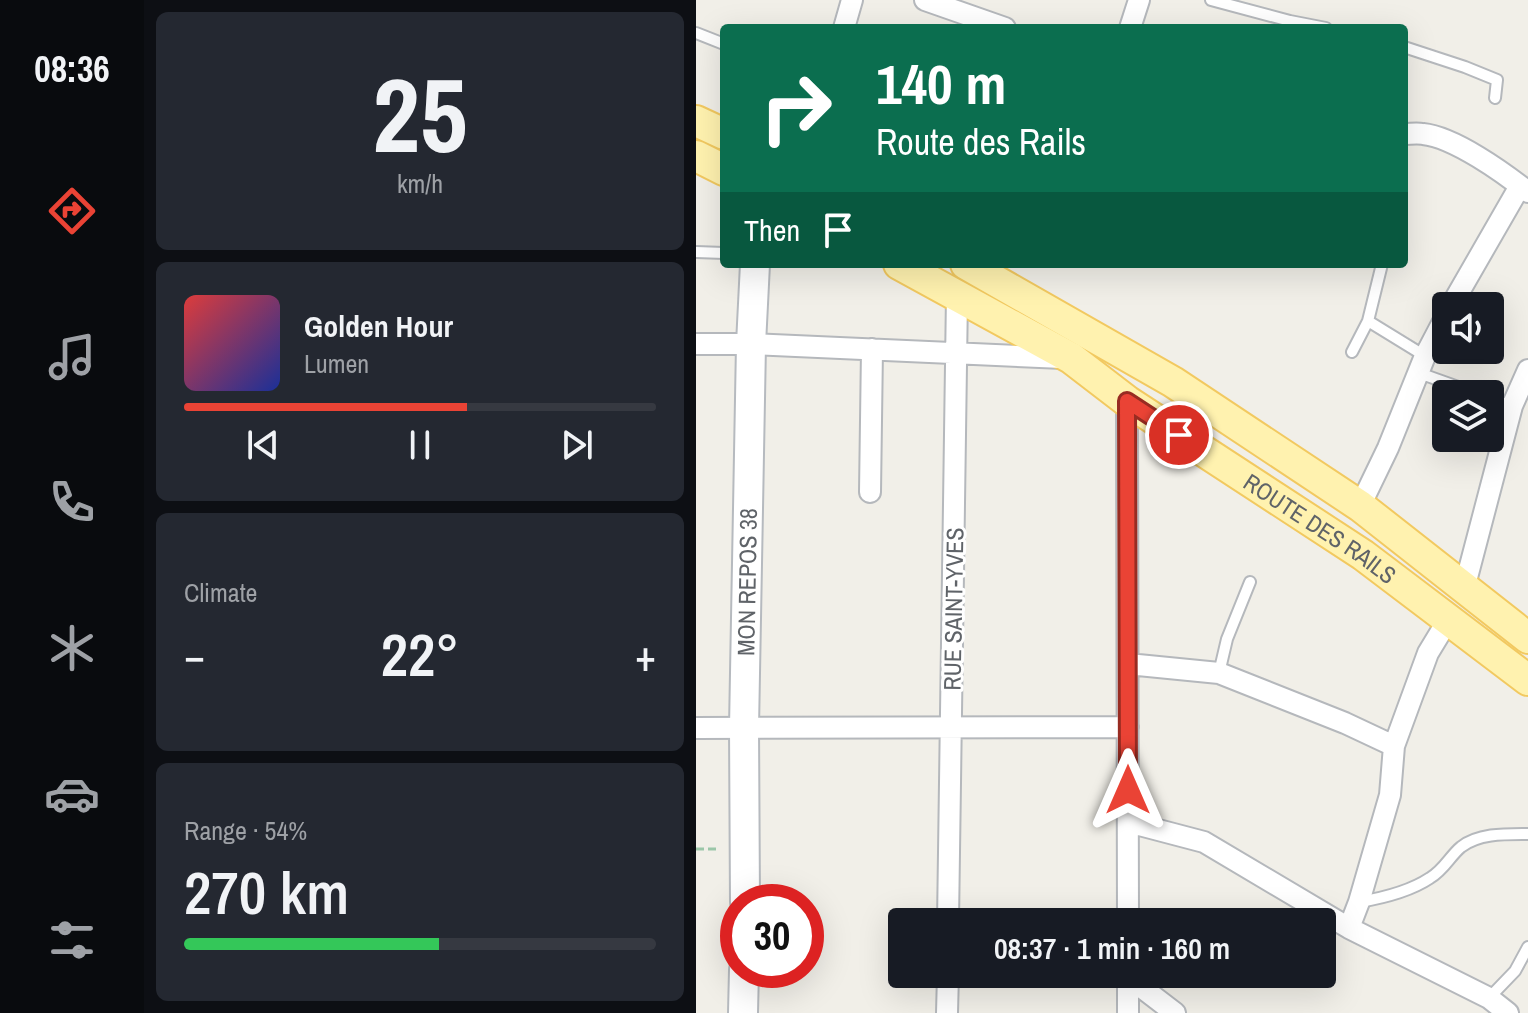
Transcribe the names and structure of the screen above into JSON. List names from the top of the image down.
{
  "streets": {
    "main road": ["ROUTE DES RAILS"],
    "street": ["MON REPOS 38", "RUE SAINT-YVES"]
  },
  "crossings": [
    ["ROUTE DES RAILS", "RUE SAINT-YVES"]
  ],
  "page": {
    "tabs": "08:36",
    "tile": [
      ["25", "km/h"],
      "Climate",
      ["Range · 54%", "270 km"]
    ],
    "turn": ["140 m", "Route des Rails"],
    "then": "Then",
    "song": ["Golden Hour", "Lumen"],
    "heat": ["−", "22°", "+"],
    "limit": "30",
    "trip": "08:37 · 1 min · 160 m"
  }
}
